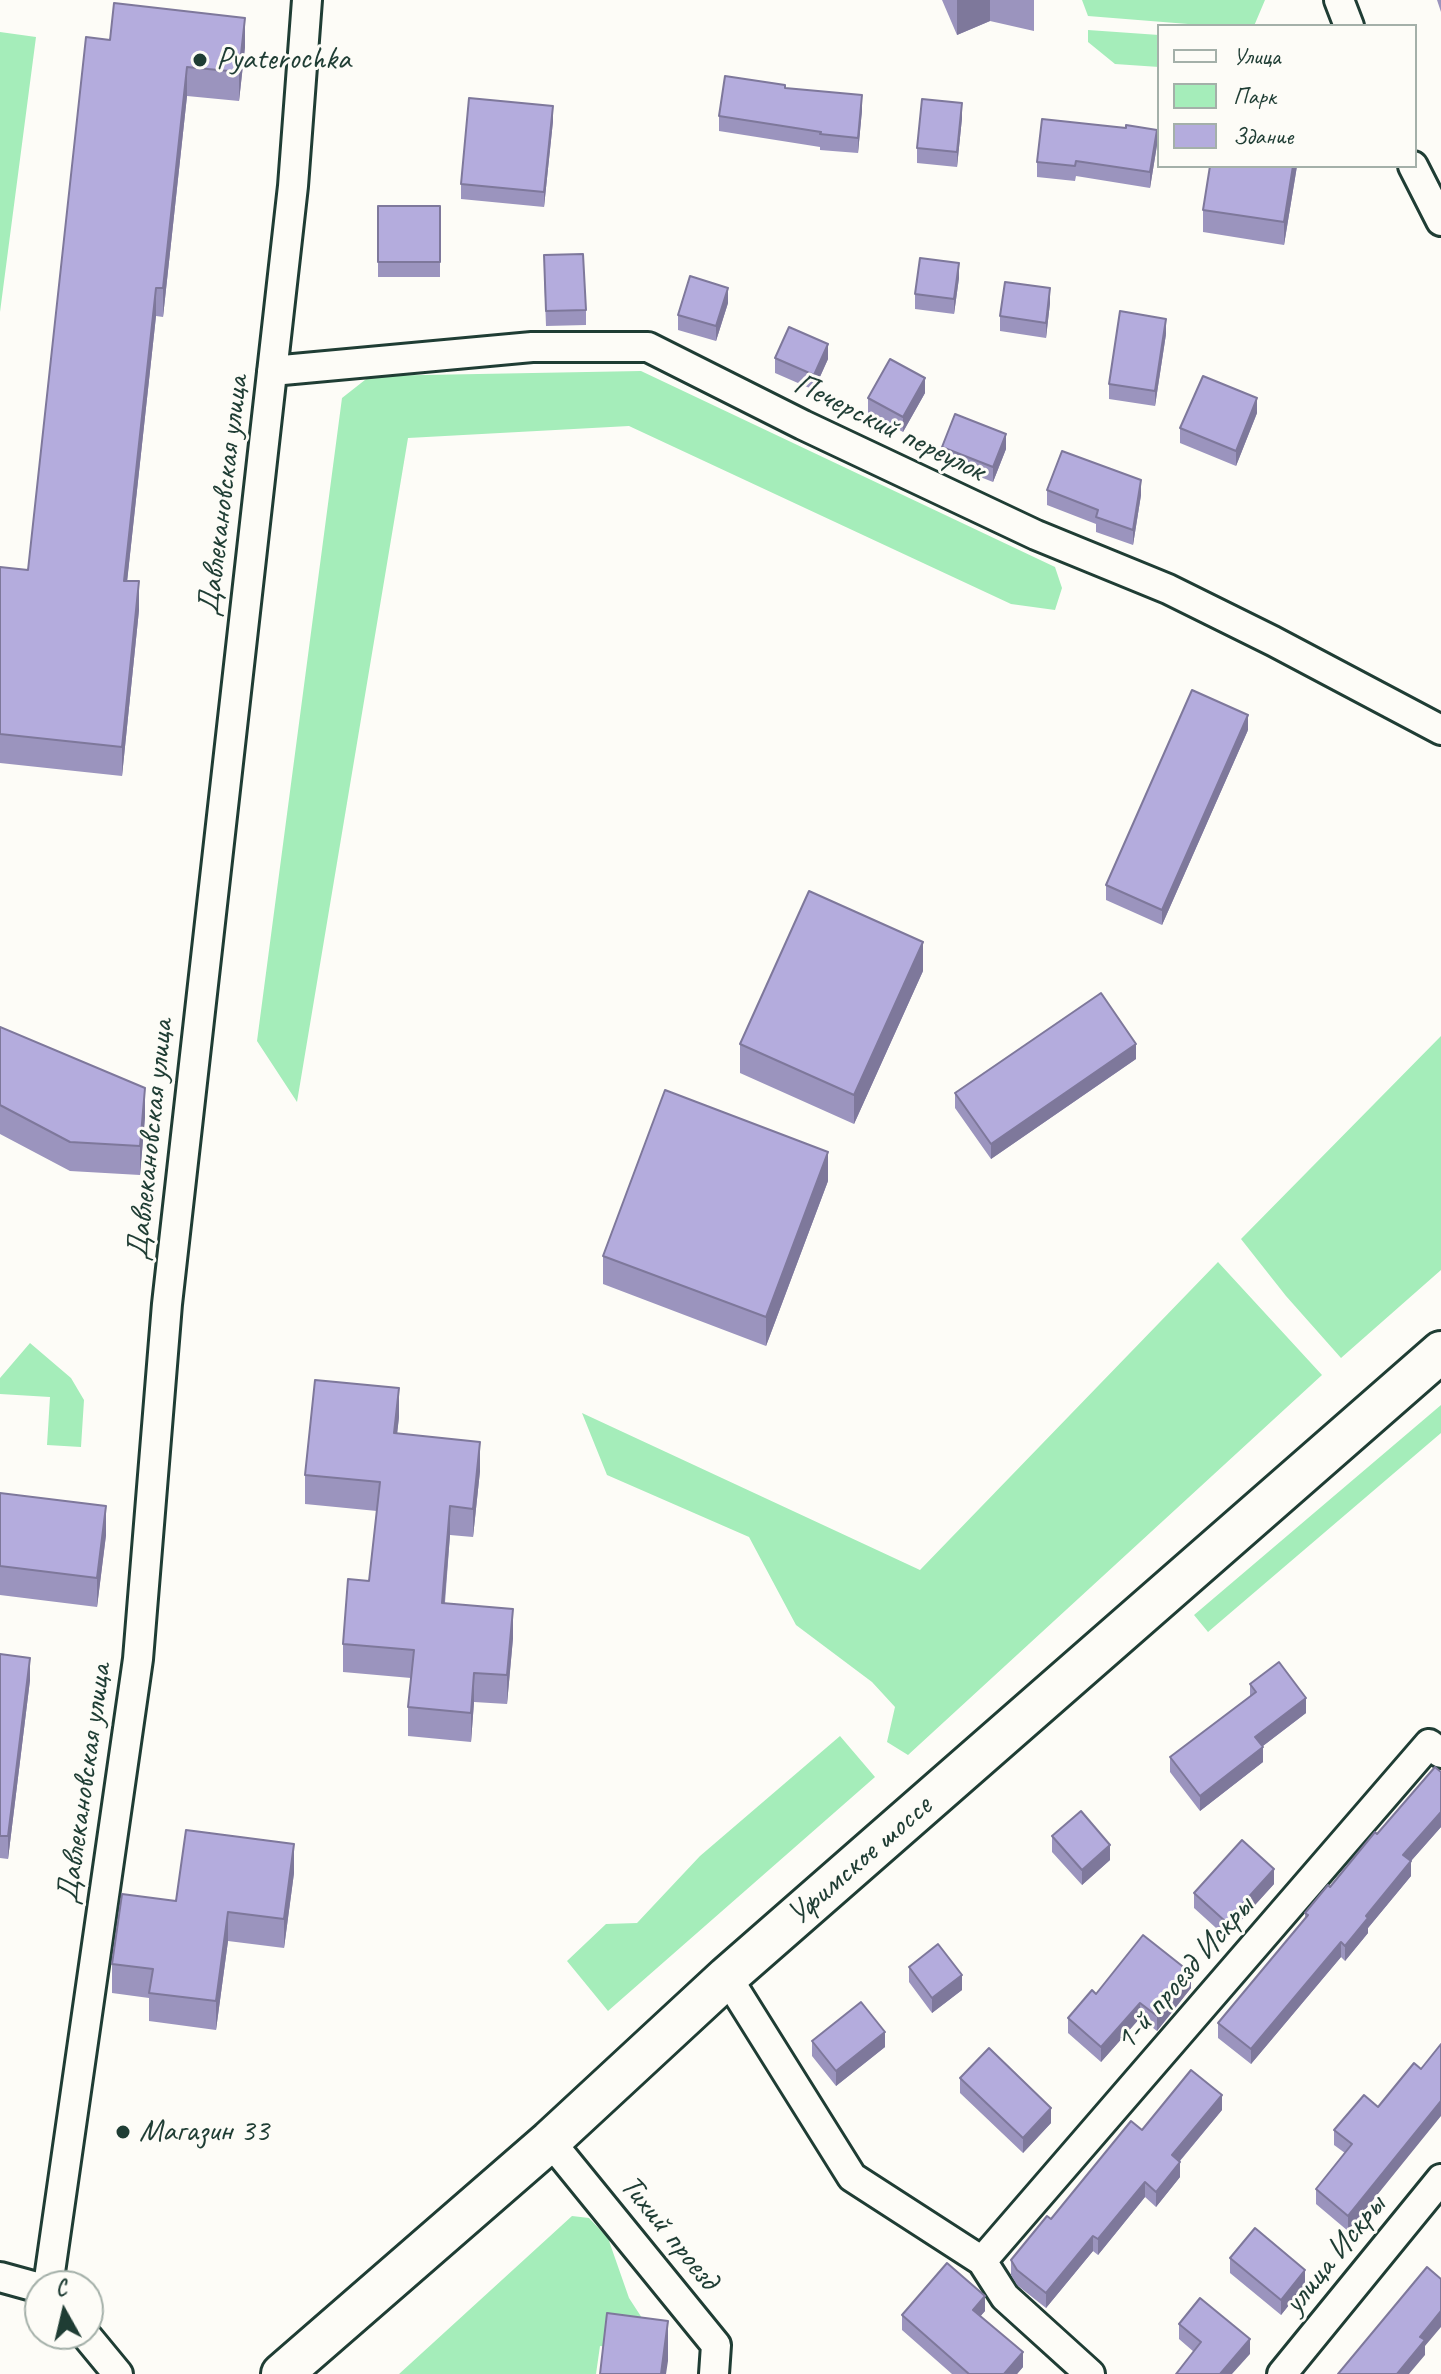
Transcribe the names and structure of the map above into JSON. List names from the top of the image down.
{
  "streets": {
    "main road": ["Уфимское шоссе"],
    "street": [
      "Печерский переулок",
      "Давлекановская улица",
      "1-й проезд Искры",
      "Тихий проезд",
      "улица Искры"
    ]
  },
  "crossings": [
    ["Печерский переулок", "Давлекановская улица"],
    ["Уфимское шоссе", "Тихий проезд"]
  ],
  "places": ["Pyaterochka", "Магазин 33"],
  "legend": ["Улица", "Парк", "Здание"],
  "north": "top"
}
